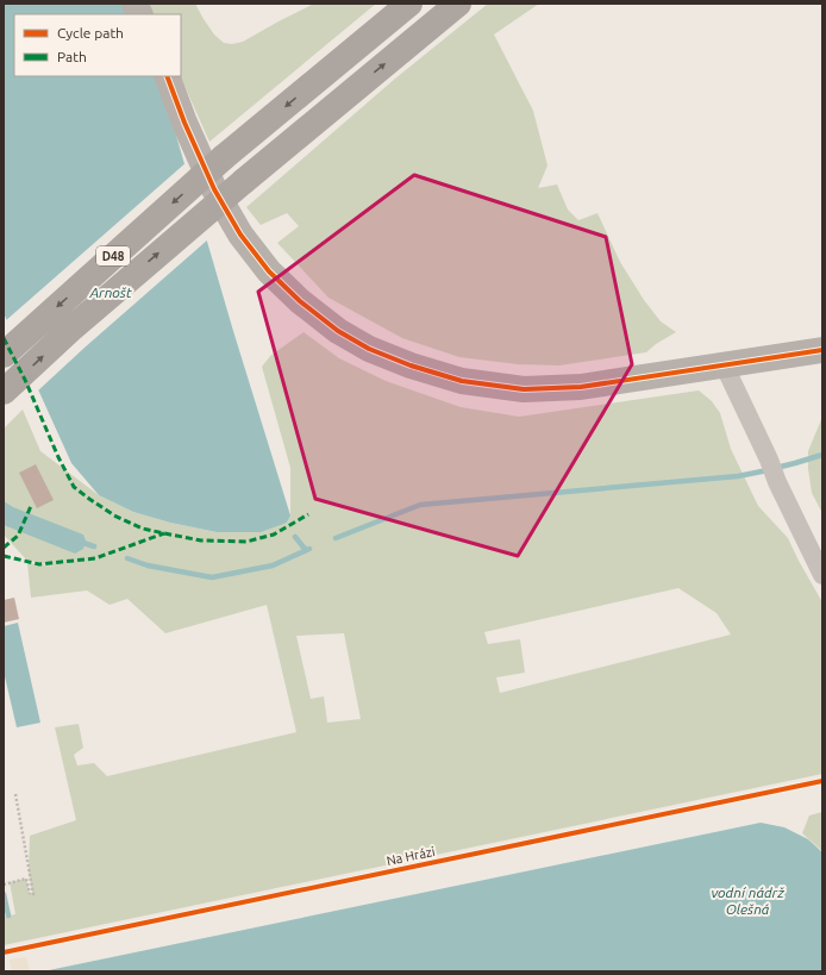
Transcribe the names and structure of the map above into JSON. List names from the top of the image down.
{
  "streets": {
    "highway": ["D48"],
    "cycle path": ["Na Hrázi"]
  },
  "water": ["Arnošt", "vodní nádrž Olešná"],
  "legend": ["Cycle path", "Path"]
}
